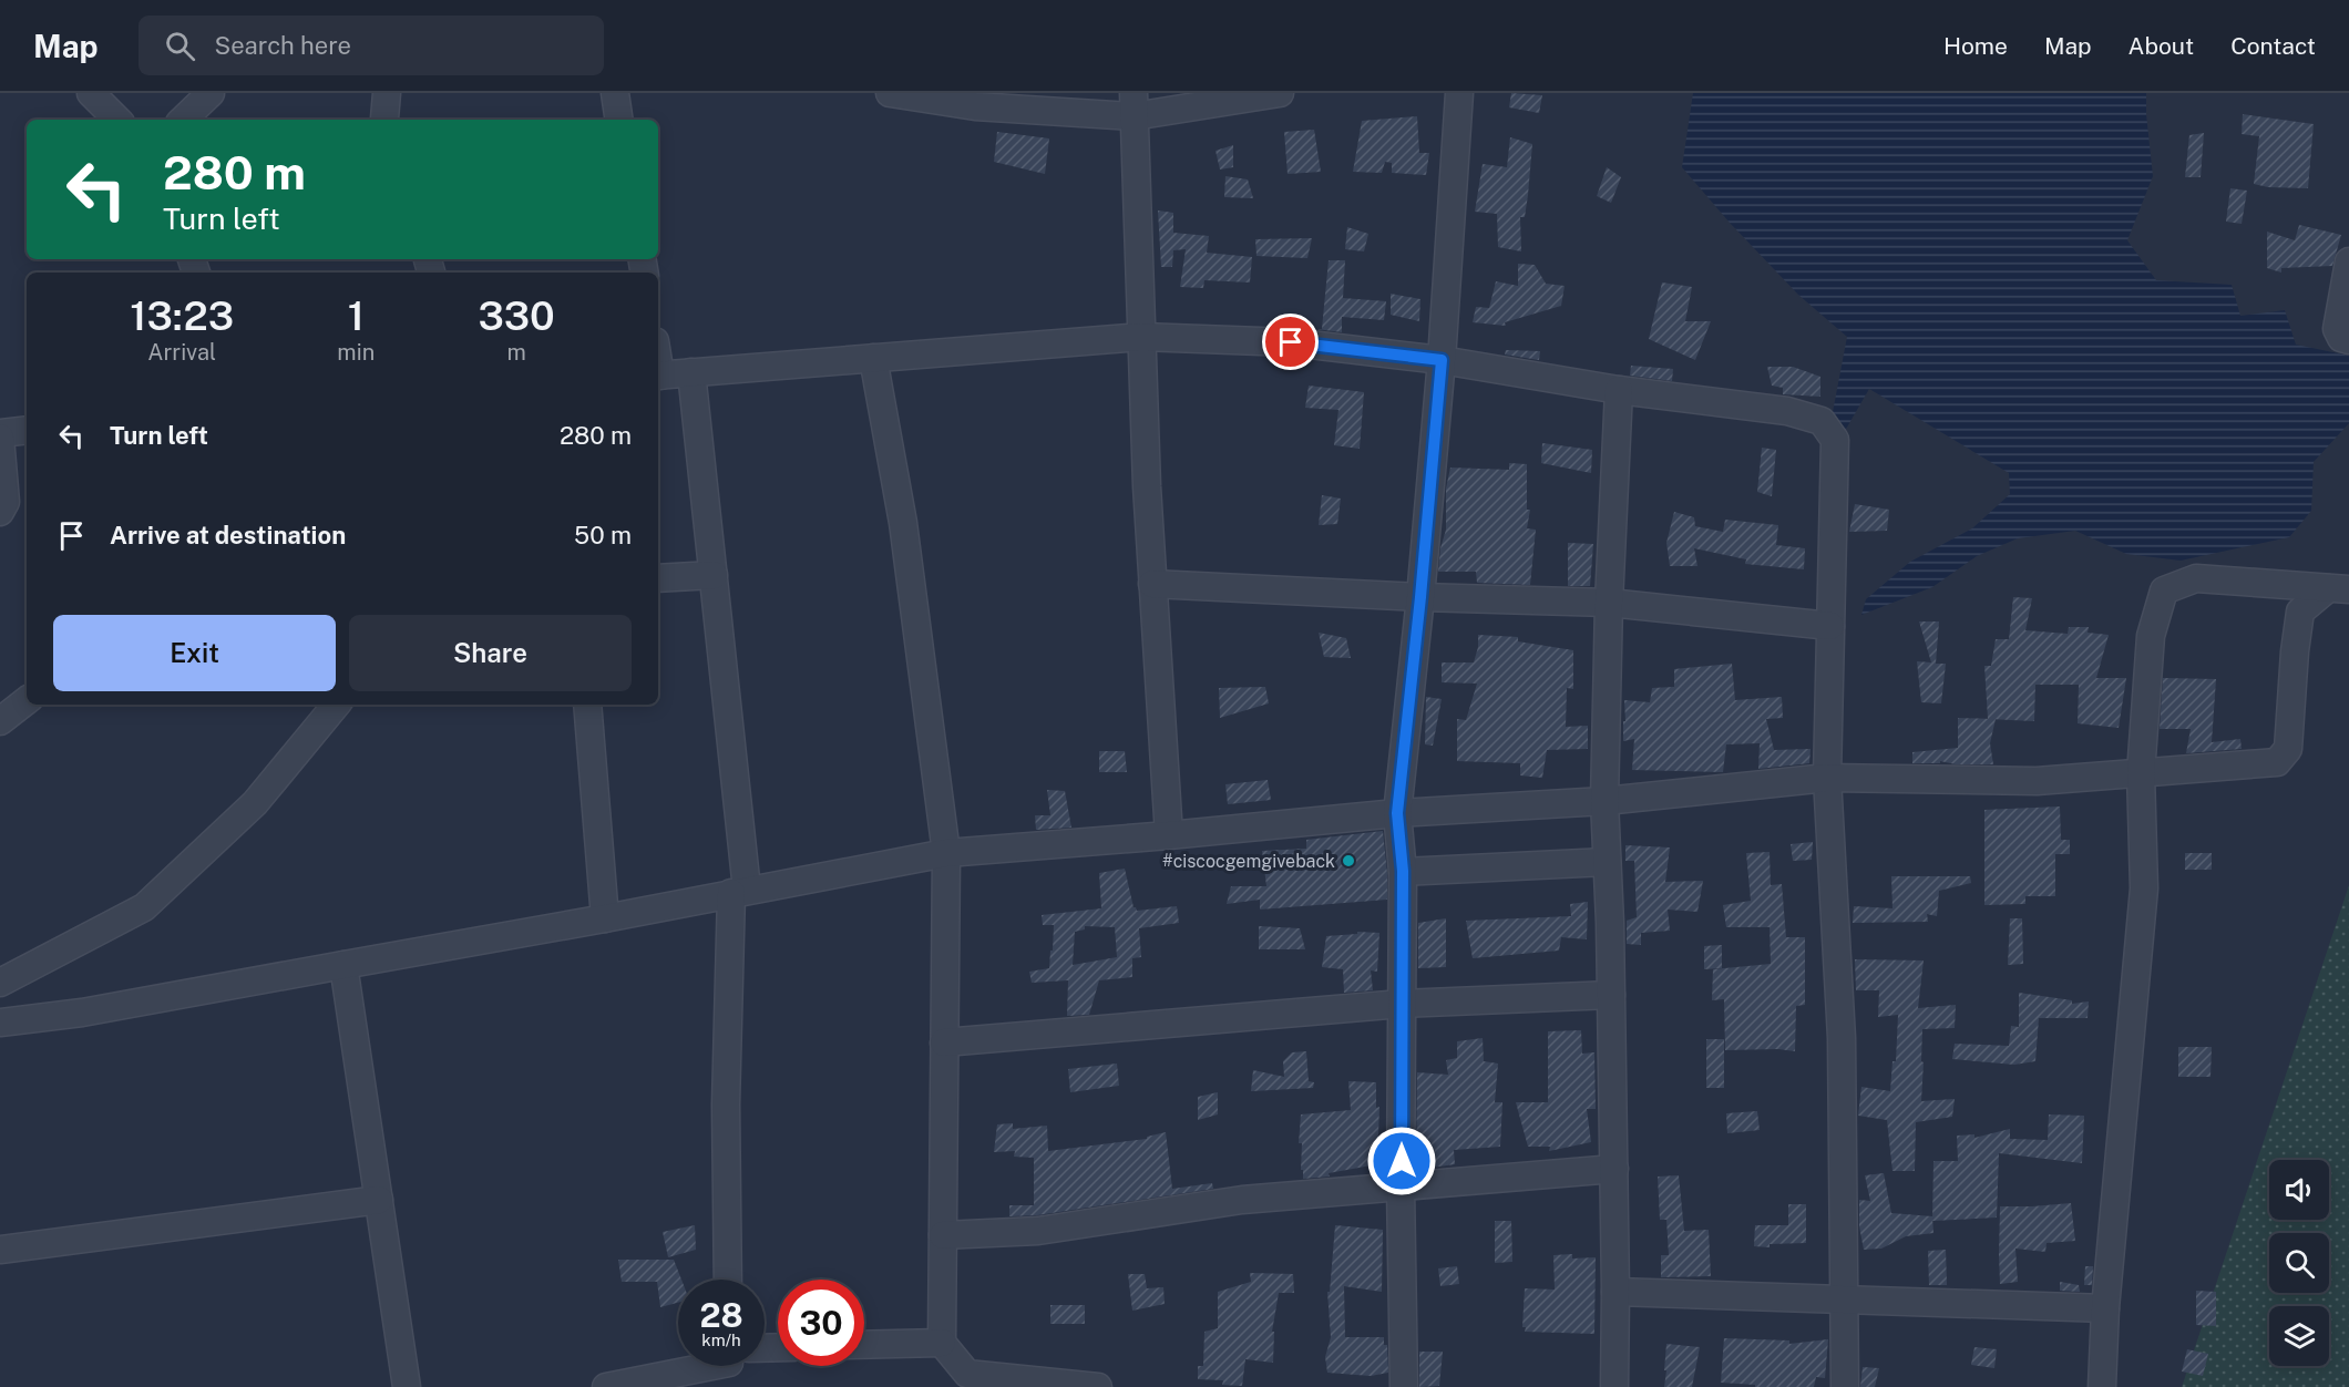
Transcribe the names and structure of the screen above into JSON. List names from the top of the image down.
{
  "places": ["#ciscocgemgiveback"],
  "page": {
    "header": "Map",
    "search": "Search here",
    "nav": [
      "Home",
      "Map",
      "About",
      "Contact"
    ],
    "turn": ["280 m", "Turn left"],
    "eta": [
      "13:23",
      "Arrival",
      "1",
      "min",
      "330",
      "m"
    ],
    "list": [
      {
        "name": "Turn left",
        "value": "280 m"
      },
      {
        "name": "Arrive at destination",
        "value": "50 m"
      }
    ],
    "buttons": ["Exit", "Share"],
    "speed": "28 km/h",
    "limit": "30"
  }
}
